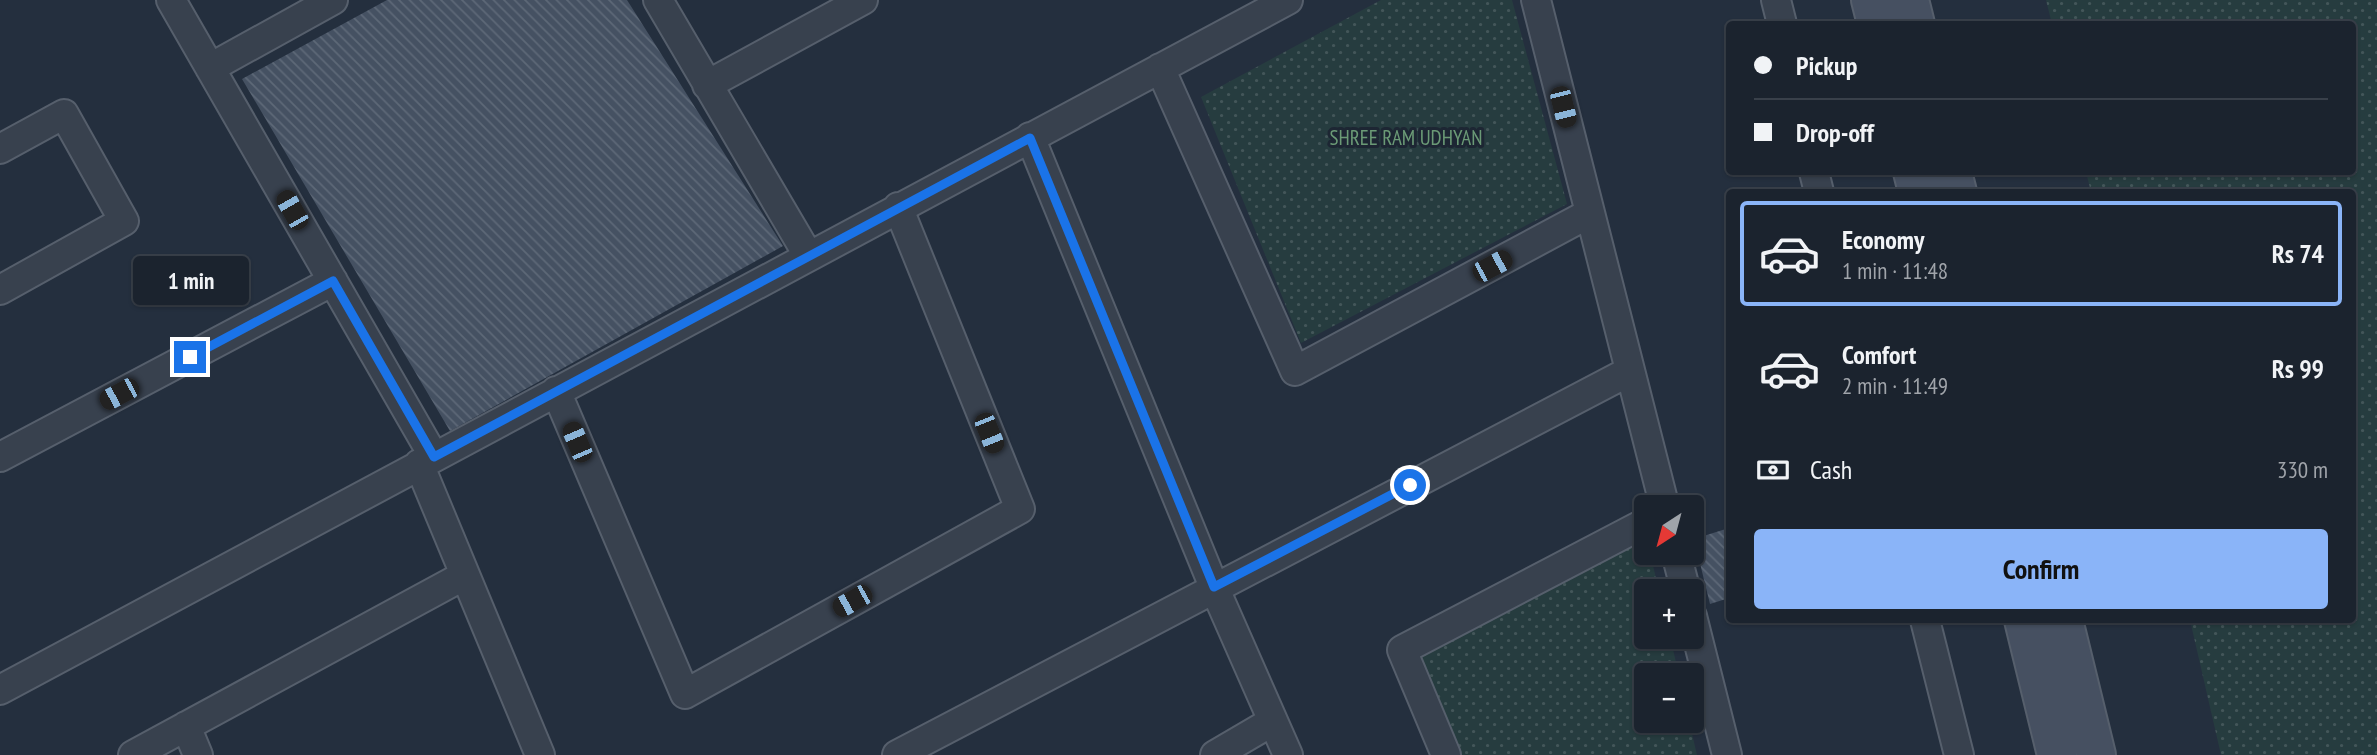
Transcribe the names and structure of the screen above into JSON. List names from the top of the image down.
{
  "parks": ["SHREE RAM UDHYAN"],
  "north": "bottom left",
  "page": {
    "banner": ["Pickup", "Drop-off"],
    "list": [
      {
        "name": "Economy",
        "note": "1 min · 11:48",
        "value": "Rs 74"
      },
      {
        "name": "Comfort",
        "note": "2 min · 11:49",
        "value": "Rs 99"
      }
    ],
    "bubble": "1 min",
    "pay": ["Cash", "330 m"],
    "map_buttons": ["+", "−"],
    "buttons": "Confirm"
  }
}
